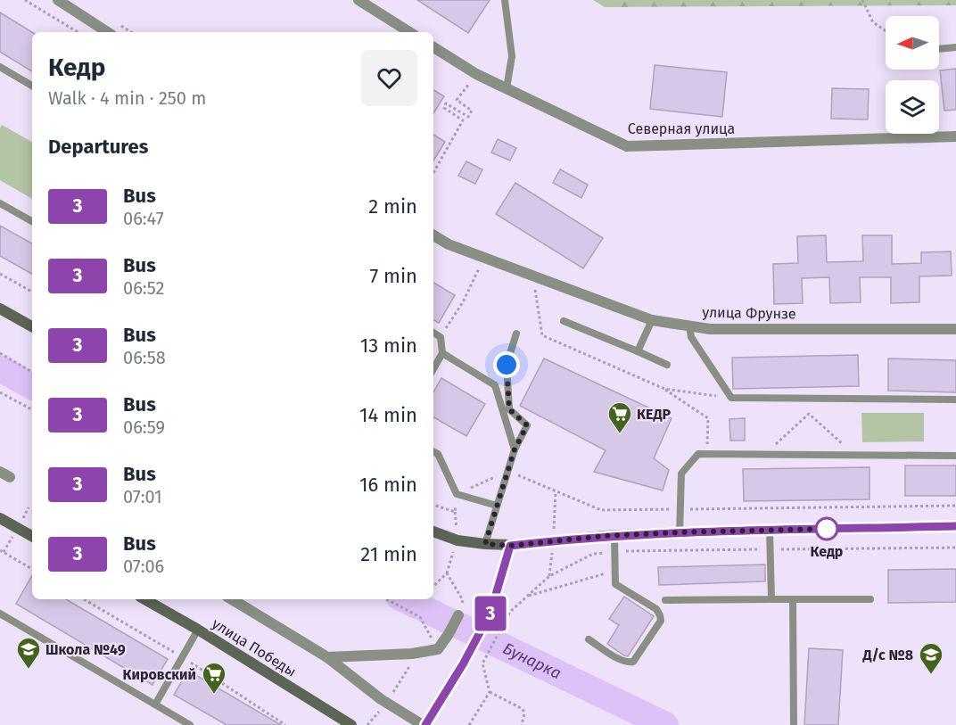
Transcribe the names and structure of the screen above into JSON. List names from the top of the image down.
{
  "streets": {
    "main road": ["улица Победы"],
    "street": ["Северная улица", "улица Фрунзе"]
  },
  "water": ["Бунарка"],
  "places": {
    "supermarket": ["КЕДР", "Кировский"],
    "other": ["Кедр"],
    "school or university": ["Школа №49", "Д/с №8"]
  },
  "lines": ["bus line 3"],
  "north": "left",
  "page": {
    "on_map": "3",
    "heading": [
      ["Кедр", "Walk · 4 min · 250 m"],
      "Departures"
    ],
    "list": [
      {
        "mark": "3",
        "name": "Bus",
        "note": "06:47",
        "value": "2 min"
      },
      {
        "mark": "3",
        "name": "Bus",
        "note": "06:52",
        "value": "7 min"
      },
      {
        "mark": "3",
        "name": "Bus",
        "note": "06:58",
        "value": "13 min"
      },
      {
        "mark": "3",
        "name": "Bus",
        "note": "06:59",
        "value": "14 min"
      },
      {
        "mark": "3",
        "name": "Bus",
        "note": "07:01",
        "value": "16 min"
      },
      {
        "mark": "3",
        "name": "Bus",
        "note": "07:06",
        "value": "21 min"
      }
    ]
  }
}
